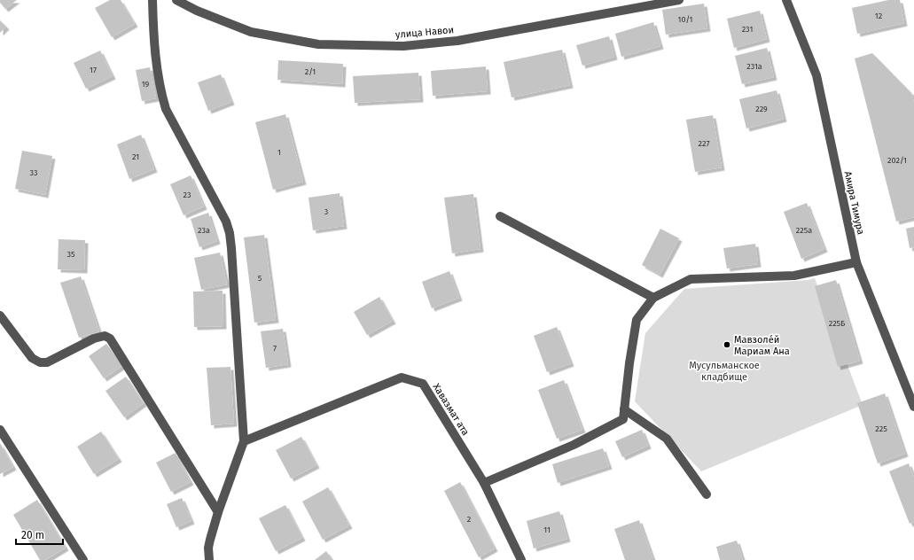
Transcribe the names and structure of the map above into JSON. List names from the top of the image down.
{
  "streets": {
    "street": ["улица Навои", "Амира Тимура", "Хавазмат ата"]
  },
  "parks": ["Мусульманское кладбище"],
  "places": ["Мавзоле́й Мариам Ана"],
  "house_numbers": [
    "12",
    "10/1",
    "231",
    "231а",
    "17",
    "2/1",
    "19",
    "229",
    "227",
    "1",
    "21",
    "202/1",
    "33",
    "23",
    "3",
    "23а",
    "225а",
    "35",
    "5",
    "225Б",
    "7",
    "225",
    "2",
    "11"
  ],
  "scale_bar": "20 m"
}
